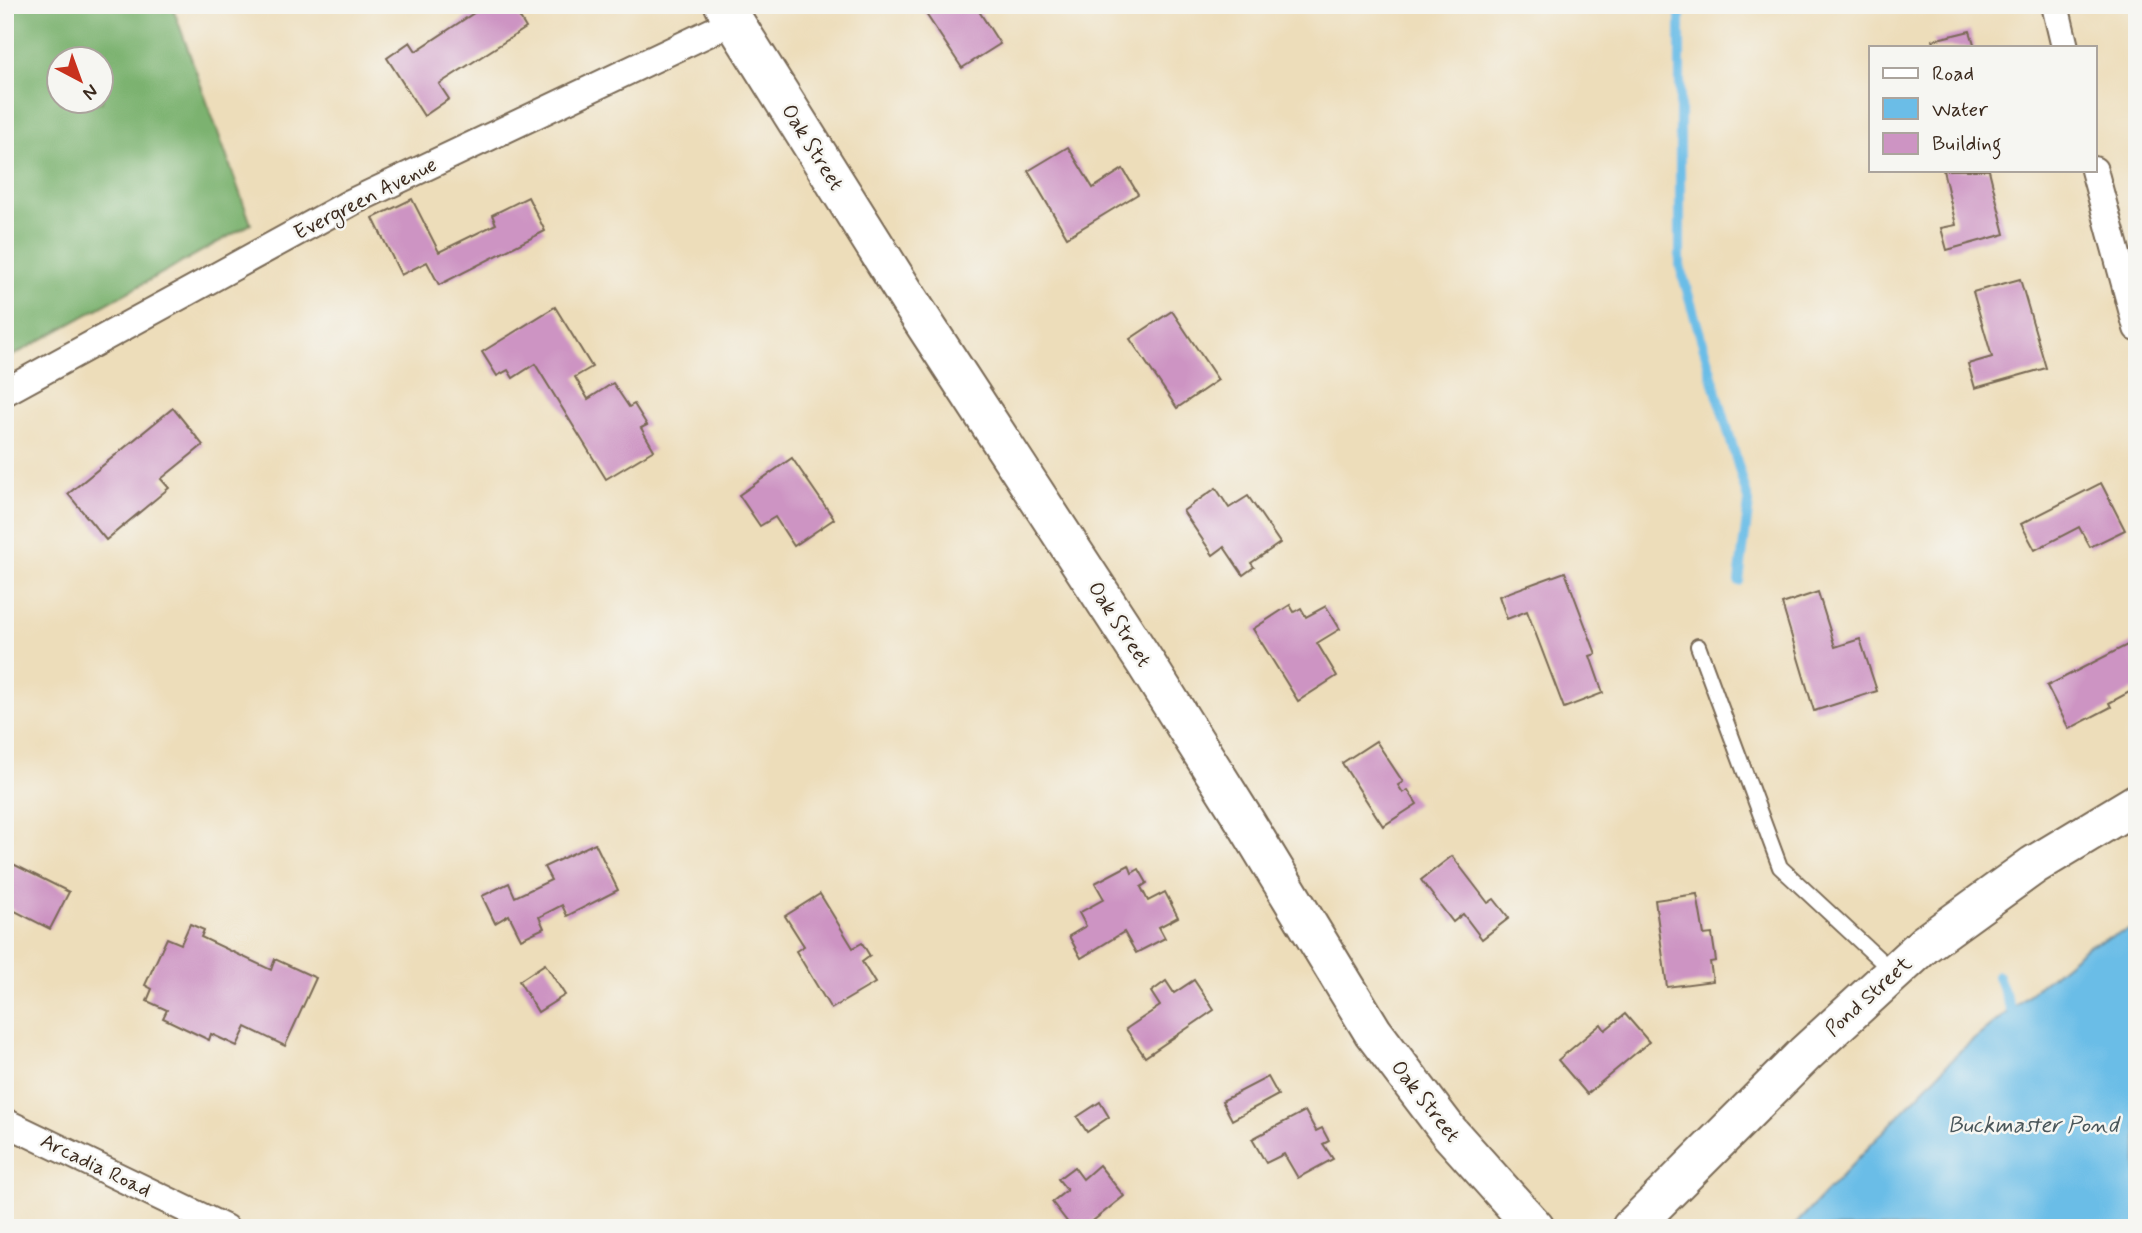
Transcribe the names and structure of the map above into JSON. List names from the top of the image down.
{
  "streets": {
    "street": [
      "Oak Street",
      "Evergreen Avenue",
      "Pond Street",
      "Arcadia Road"
    ]
  },
  "crossings": [
    ["Oak Street", "Evergreen Avenue"]
  ],
  "water": ["Buckmaster Pond"],
  "legend": ["Road", "Water", "Building"],
  "north": "bottom right"
}
